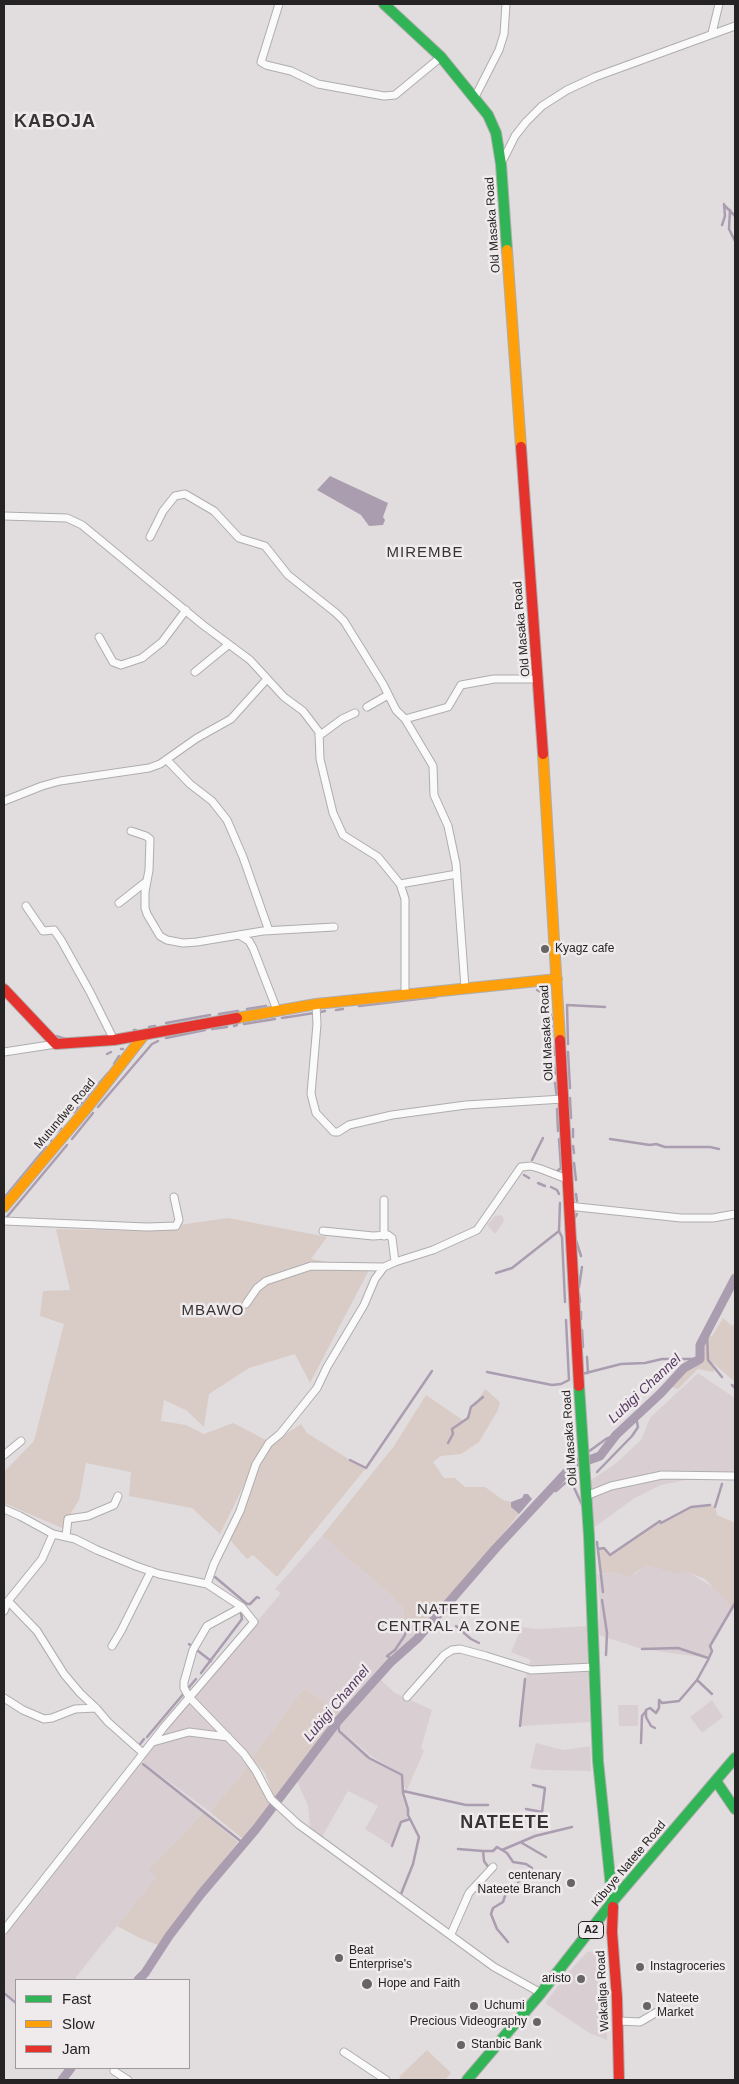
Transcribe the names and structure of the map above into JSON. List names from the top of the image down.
{
  "streets": {
    "main road": [
      "Old Masaka Road",
      "Mutundwe Road",
      "Kibuye Natete Road",
      "A2",
      "Wakaliga Road"
    ]
  },
  "crossings": [
    ["Old Masaka Road", "Kibuye Natete Road"],
    ["Old Masaka Road", "Wakaliga Road"],
    ["Kibuye Natete Road", "A2"],
    ["Kibuye Natete Road", "Wakaliga Road"]
  ],
  "districts": [
    "KABOJA",
    "MIREMBE",
    "MBAWO",
    "NATETE CENTRAL A ZONE",
    "NATEETE"
  ],
  "water": ["Lubigi Channel"],
  "places": [
    "Kyagz cafe",
    "centenary Nateete Branch",
    "Beat Enterprise's",
    "Instagroceries",
    "aristo",
    "Hope and Faith",
    "Uchumi",
    "Nateete Market",
    "Precious Videography",
    "Stanbic Bank"
  ],
  "legend": ["Fast", "Slow", "Jam"]
}
